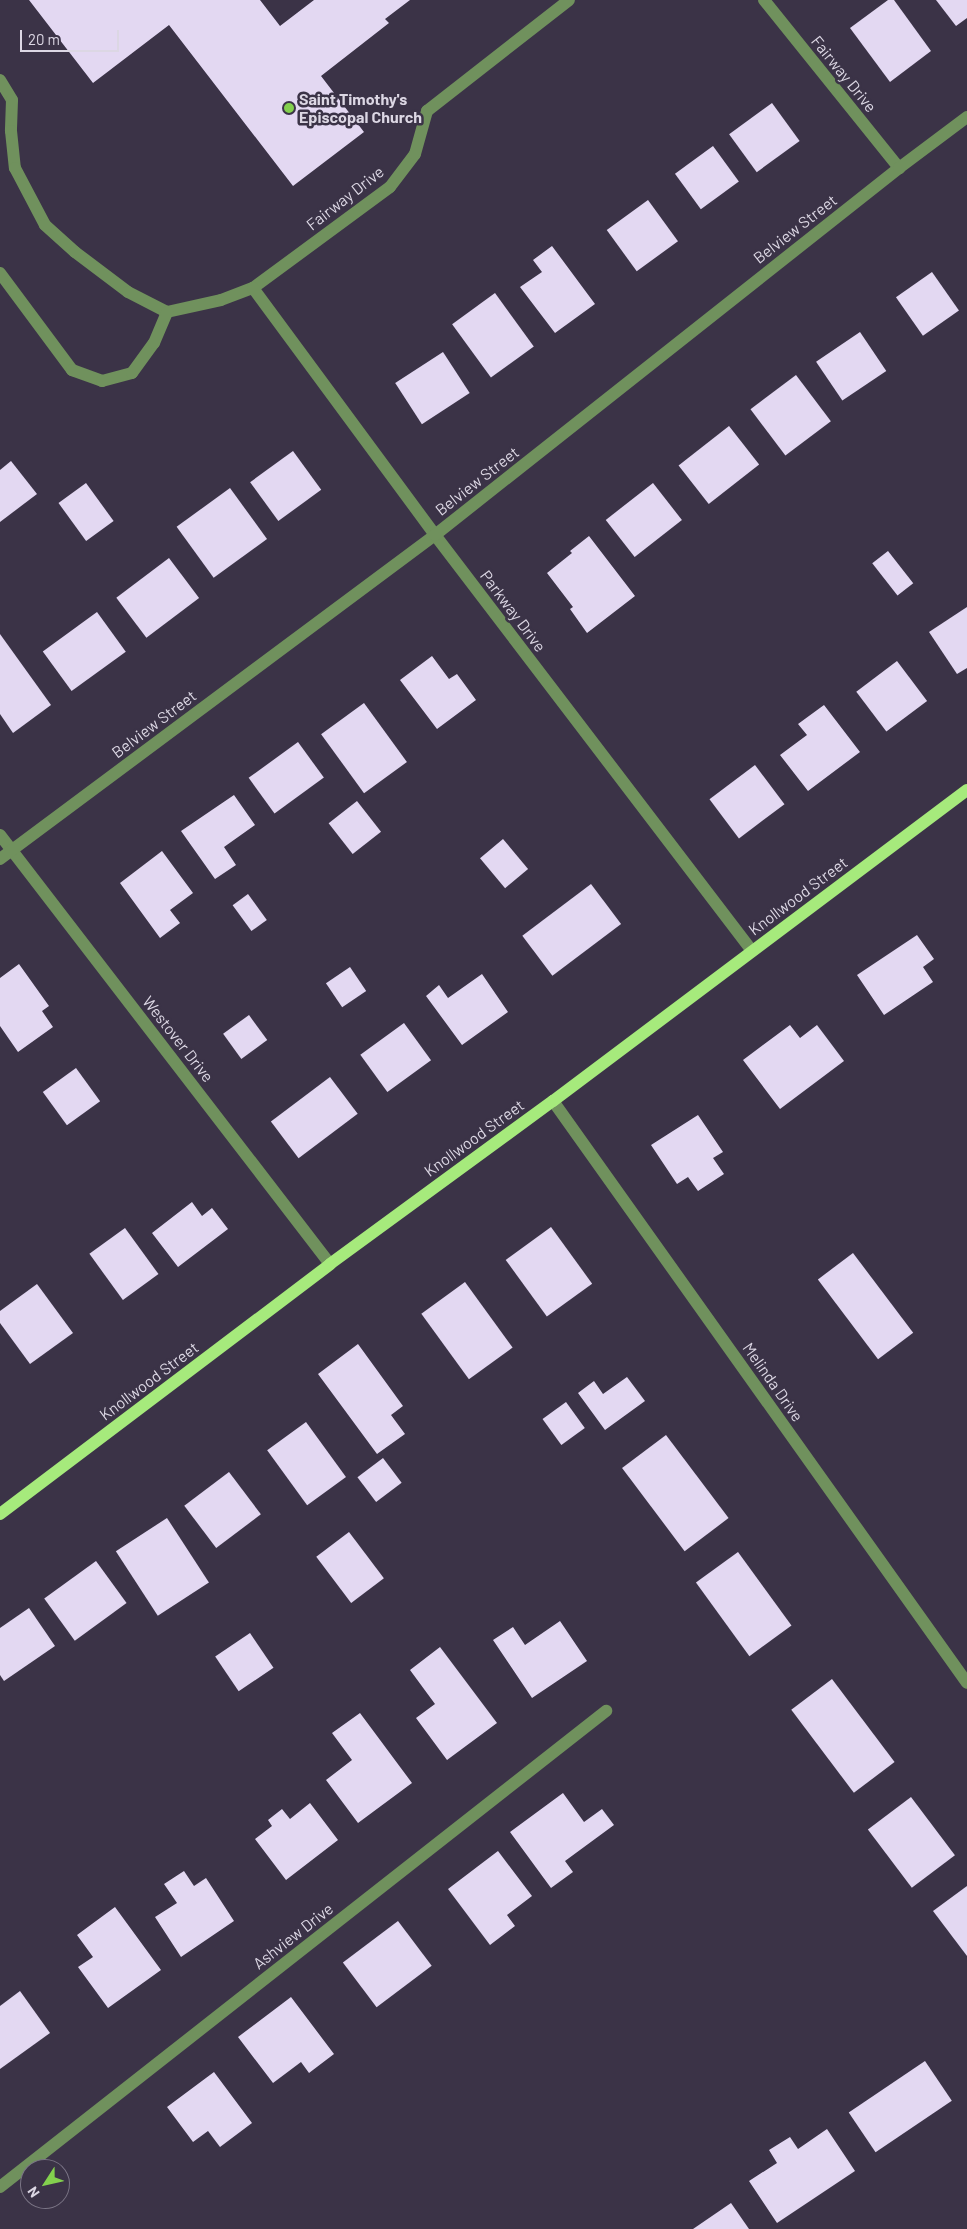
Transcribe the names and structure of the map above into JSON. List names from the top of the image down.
{
  "streets": {
    "main road": ["Knollwood Street"],
    "street": [
      "Fairway Drive",
      "Belview Street",
      "Parkway Drive",
      "Westover Drive",
      "Melinda Drive",
      "Ashview Drive"
    ]
  },
  "crossings": [
    ["Fairway Drive", "Belview Street"],
    ["Fairway Drive", "Parkway Drive"],
    ["Belview Street", "Parkway Drive"],
    ["Belview Street", "Westover Drive"],
    ["Parkway Drive", "Knollwood Street"],
    ["Knollwood Street", "Westover Drive"],
    ["Knollwood Street", "Melinda Drive"]
  ],
  "places": ["Saint Timothy's Episcopal Church"],
  "scale_bar": "20 m",
  "north": "bottom left"
}
